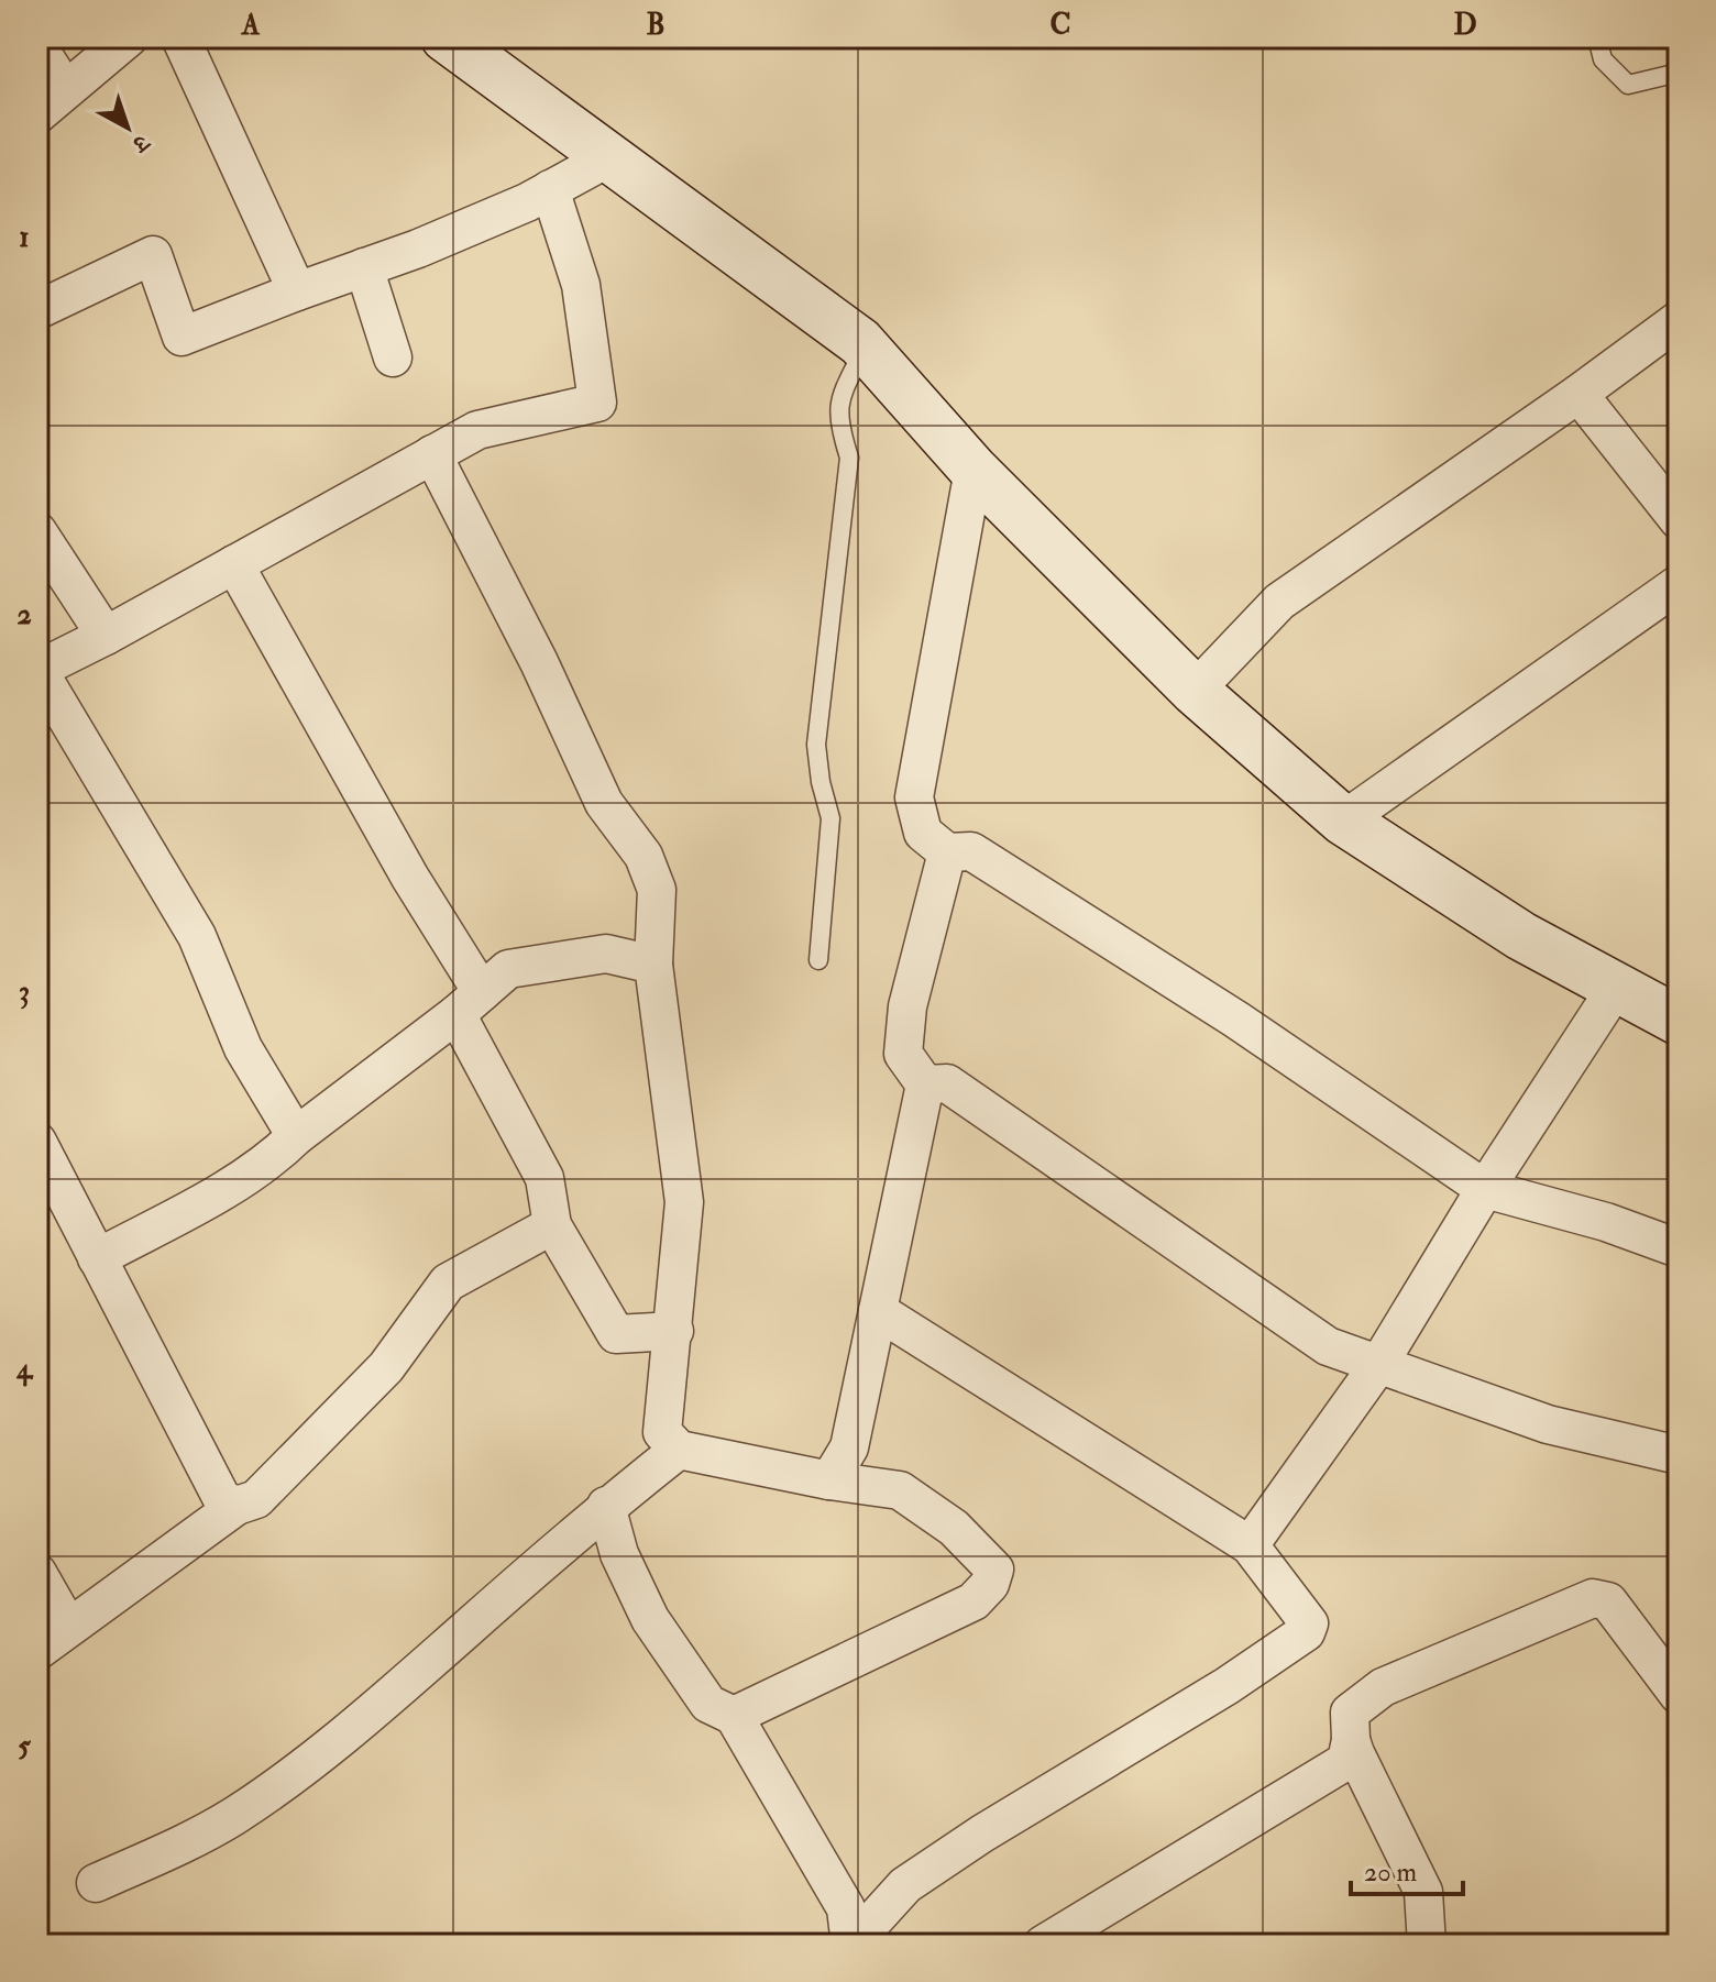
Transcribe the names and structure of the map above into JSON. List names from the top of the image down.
{
  "scale_bar": "20 m",
  "north": "bottom right",
  "grid": {
    "columns": [
      "A",
      "B",
      "C",
      "D"
    ],
    "rows": [
      "1",
      "2",
      "3",
      "4",
      "5"
    ]
  }
}
